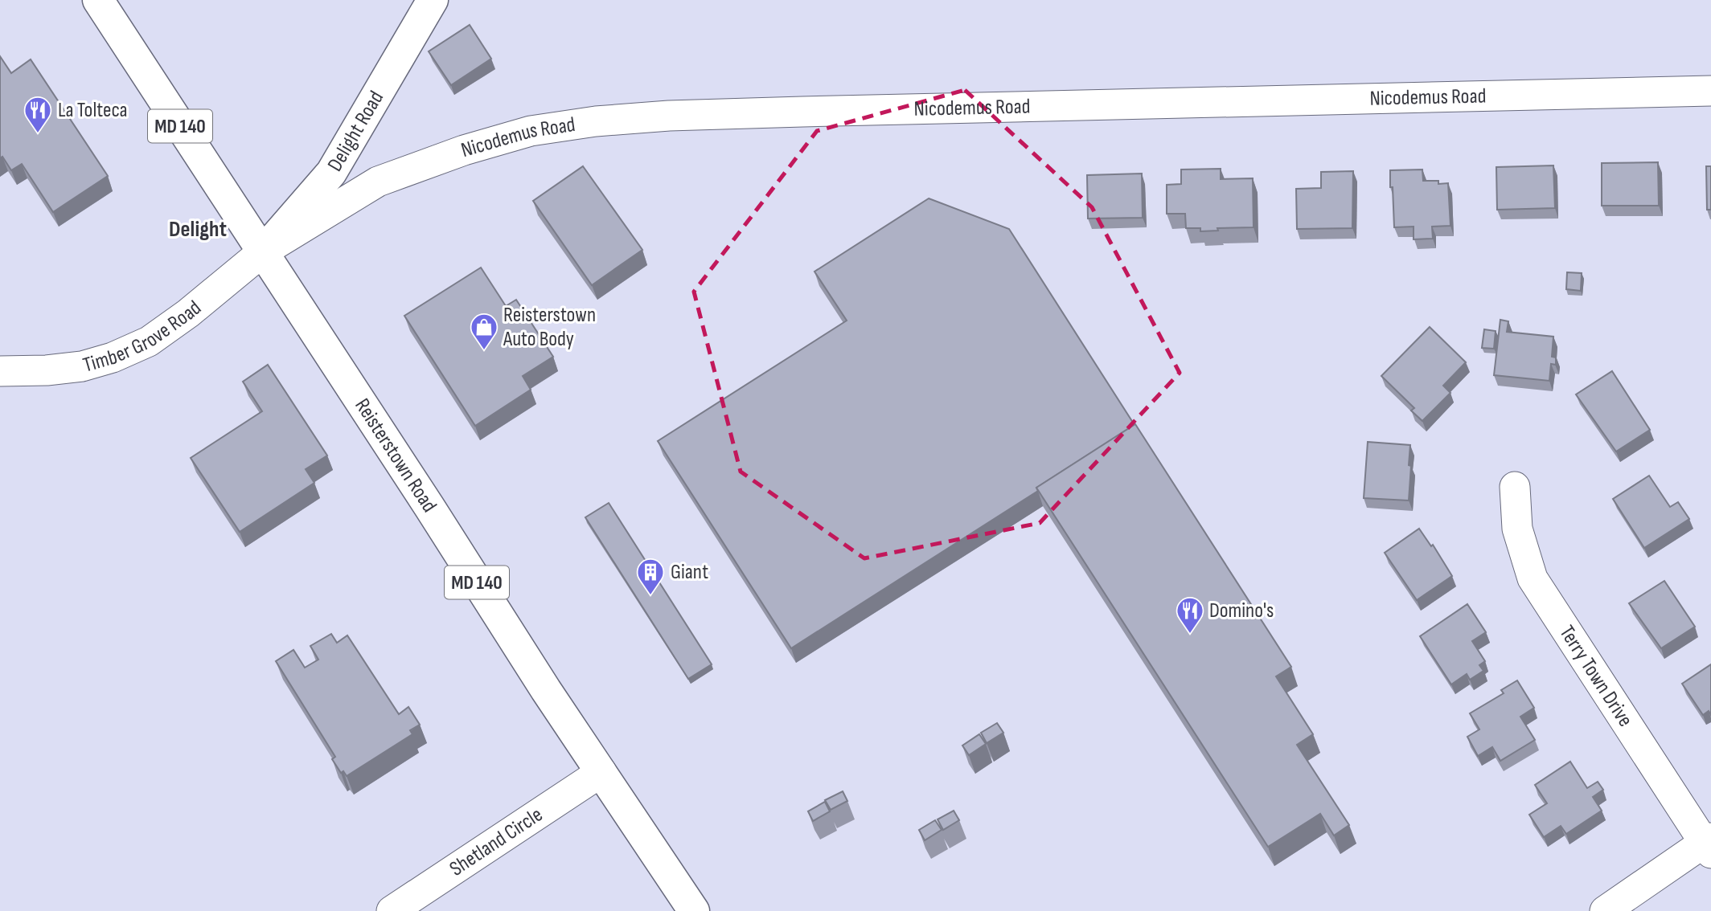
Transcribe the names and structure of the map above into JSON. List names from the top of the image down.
{
  "streets": {
    "main road": ["MD 140", "Delight Road", "Reisterstown Road"],
    "street": [
      "Nicodemus Road",
      "Timber Grove Road",
      "Terry Town Drive",
      "Shetland Circle"
    ]
  },
  "crossings": [
    ["Nicodemus Road", "Delight Road"],
    ["Nicodemus Road", "Timber Grove Road"],
    ["Nicodemus Road", "Reisterstown Road"],
    ["Delight Road", "Timber Grove Road"],
    ["Delight Road", "Reisterstown Road"],
    ["Timber Grove Road", "Reisterstown Road"],
    ["Reisterstown Road", "Shetland Circle"]
  ],
  "districts": ["Delight"],
  "places": {
    "restaurant": ["La Tolteca", "Domino's"],
    "shop": ["Reisterstown Auto Body"],
    "building": ["Giant"]
  }
}
